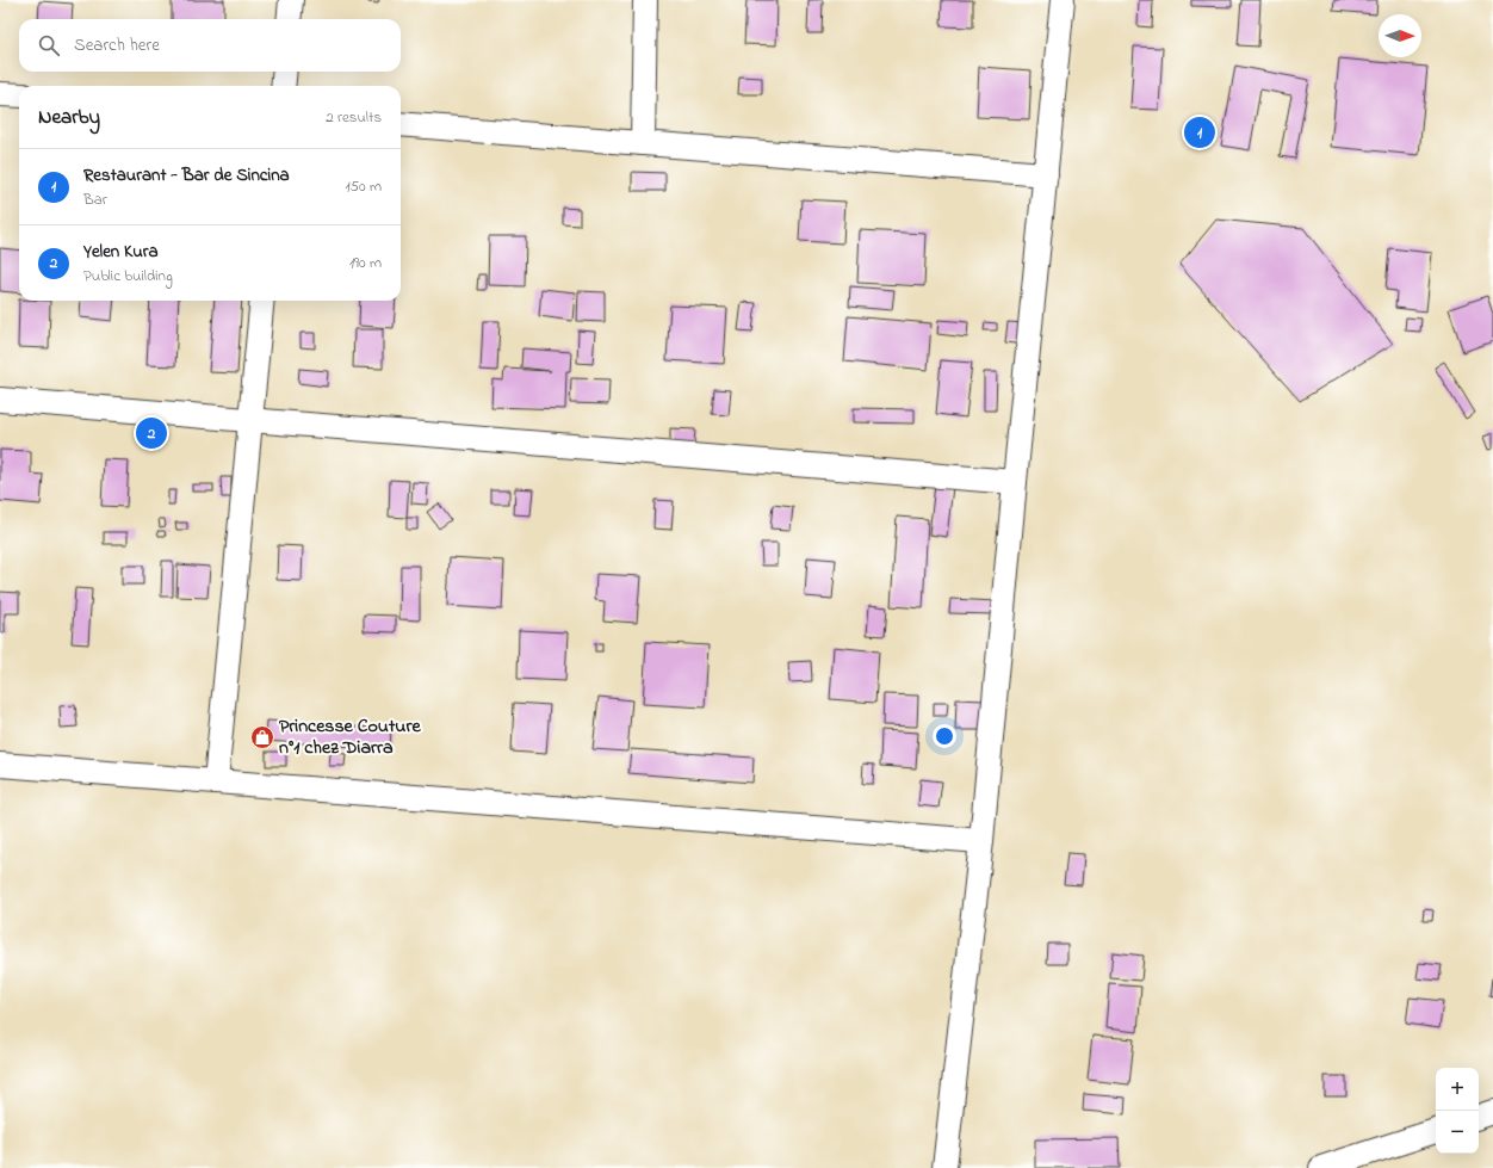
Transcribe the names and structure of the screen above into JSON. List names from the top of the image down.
{
  "places": {
    "shop": ["Princesse Couture n°1 chez Diarra"]
  },
  "north": "right",
  "page": {
    "search": "Search here",
    "heading": ["Nearby", "2 results"],
    "pins": ["1", "2"],
    "list": [
      {
        "mark": "1",
        "name": "Restaurant - Bar de Sincina",
        "note": "Bar",
        "value": "150 m"
      },
      {
        "mark": "2",
        "name": "Yelen Kura",
        "note": "Public building",
        "value": "190 m"
      }
    ],
    "map_buttons": ["+", "−"]
  }
}
